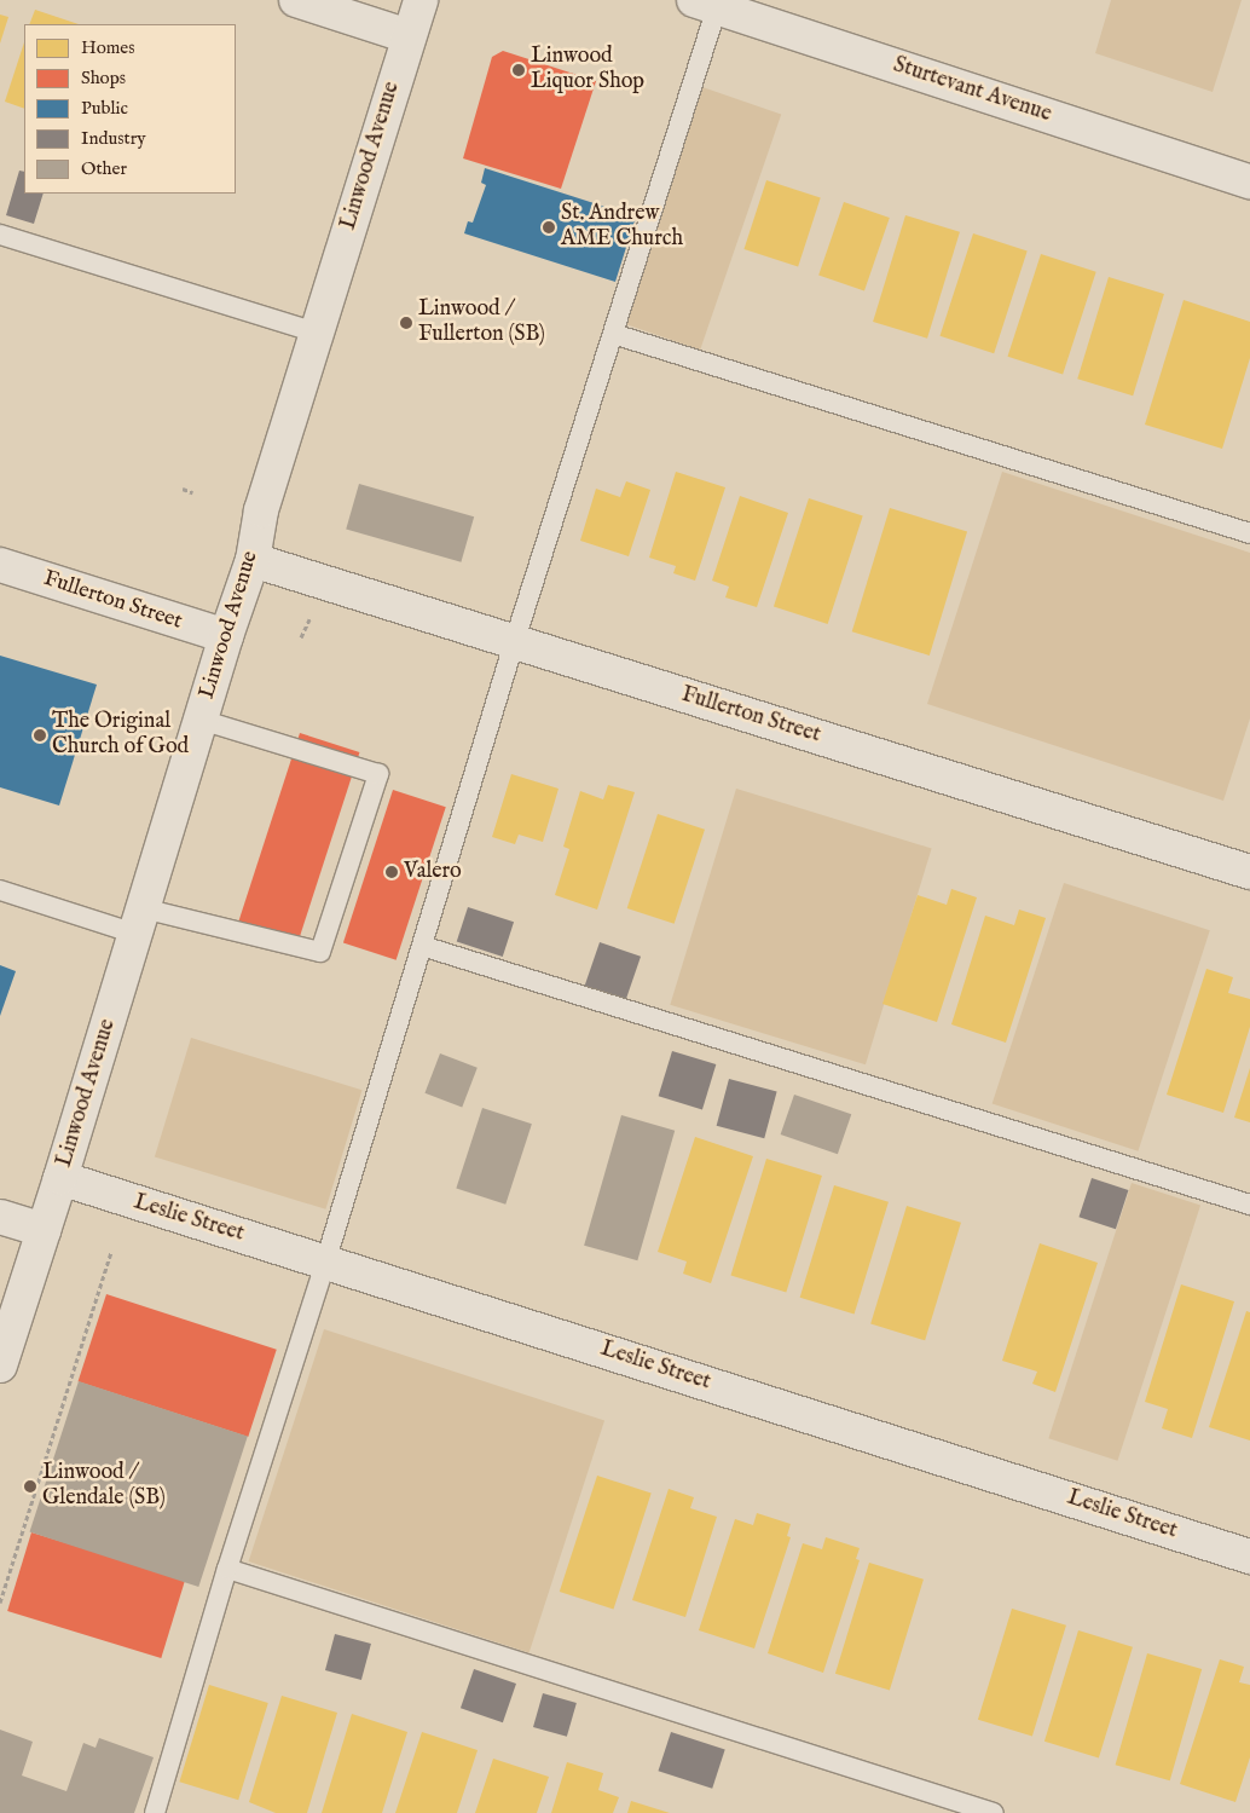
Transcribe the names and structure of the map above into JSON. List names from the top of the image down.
{
  "streets": {
    "street": [
      "Sturtevant Avenue",
      "Linwood Avenue",
      "Fullerton Street",
      "Leslie Street"
    ]
  },
  "crossings": [
    ["Linwood Avenue", "Fullerton Street"],
    ["Linwood Avenue", "Leslie Street"]
  ],
  "places": [
    "Linwood Liquor Shop",
    "St. Andrew AME Church",
    "Linwood / Fullerton (SB)",
    "The Original Church of God",
    "Valero",
    "Linwood / Glendale (SB)"
  ],
  "legend": [
    "Homes",
    "Shops",
    "Public",
    "Industry",
    "Other"
  ]
}
